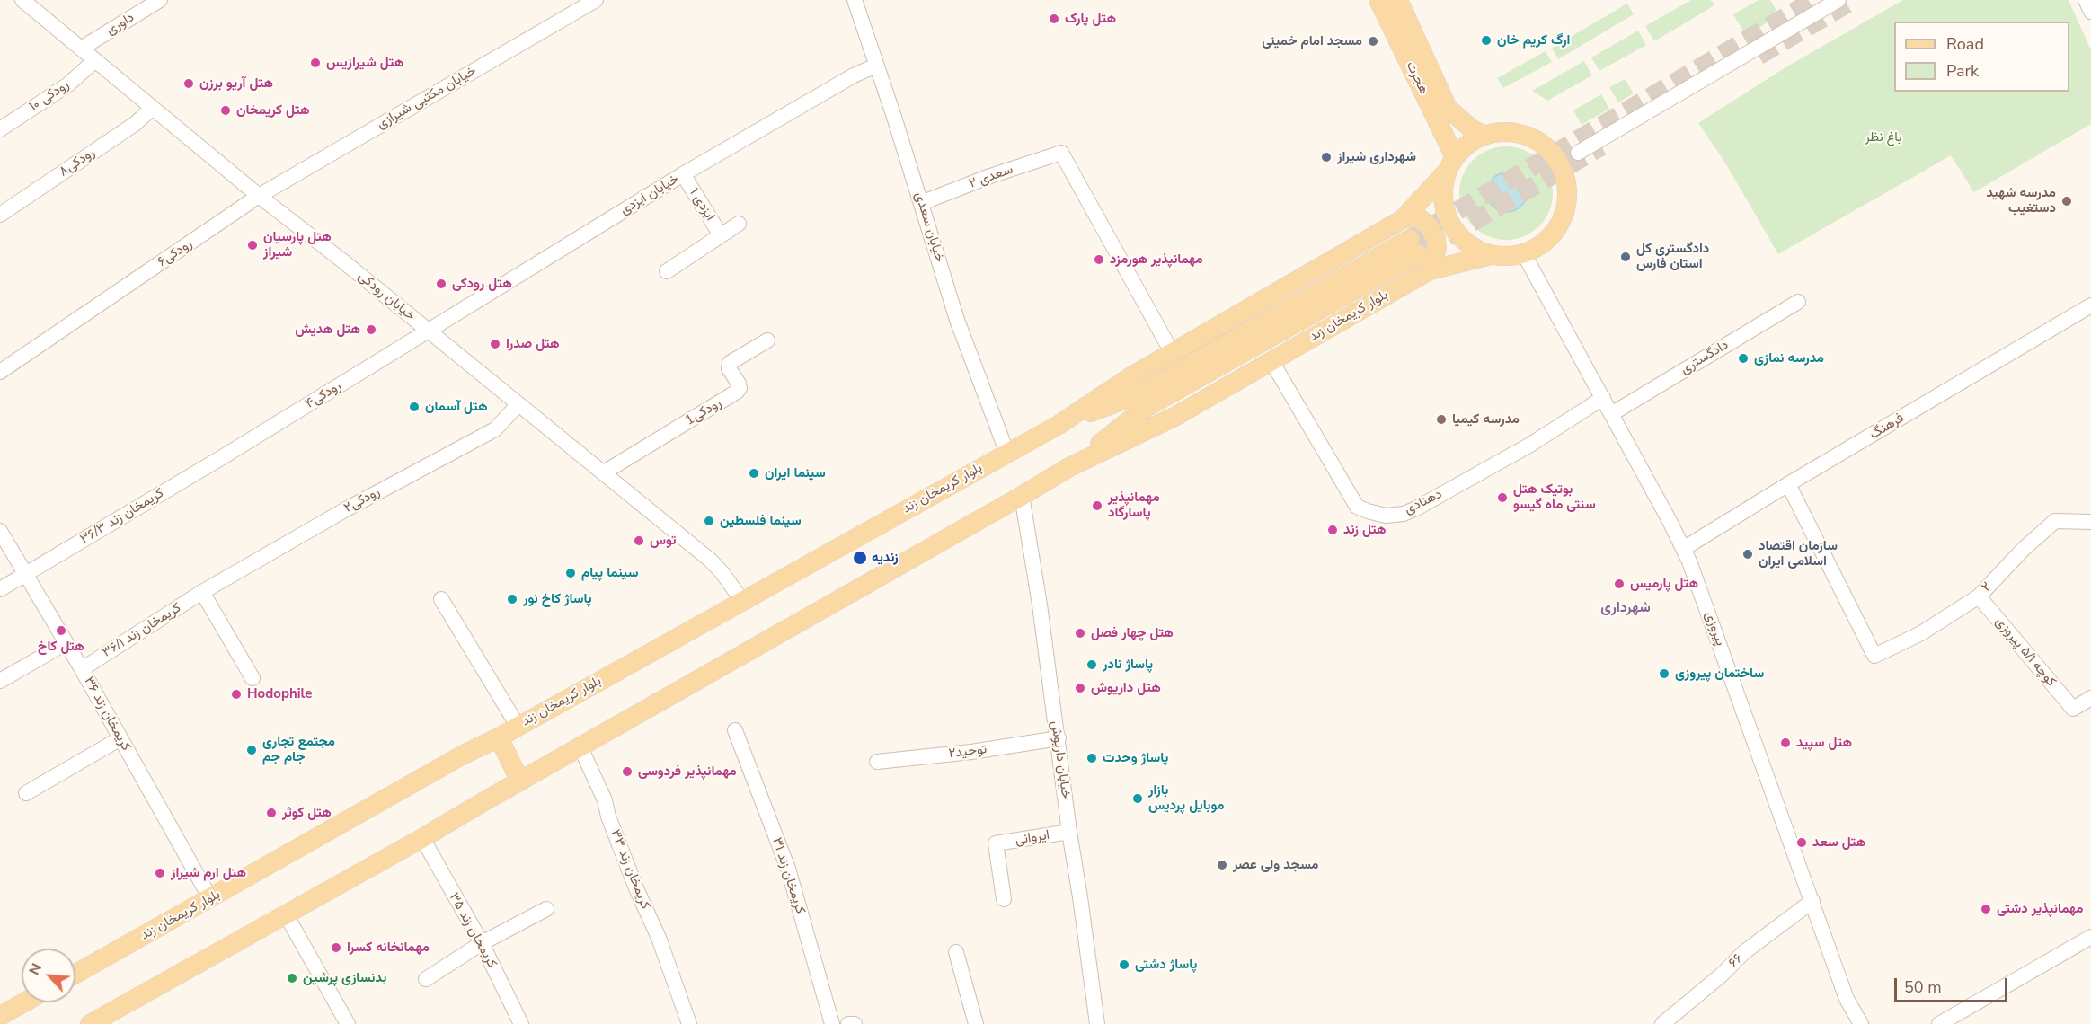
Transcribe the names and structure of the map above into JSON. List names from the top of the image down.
{
  "streets": {
    "main road": ["هجرت", "بلوار کریمخان زند"],
    "street": [
      "داوری",
      "رودکی ۱۰",
      "خیابان مکتبی شیرازی",
      "رودکی۸",
      "سعدی ۲",
      "خیابان ایزدی",
      "ایزدی ۱",
      "خیابان سعدی",
      "رودکی۶",
      "خیابان رودکی",
      "دادگستری",
      "رودکی۴",
      "1رودکی",
      "فرهنگ",
      "رودکی۲",
      "دهنادی",
      "کریمخان زند ۳۶/۳",
      "۲",
      "پیروزی",
      "کریمخان زند ۳۶/۱",
      "کوچه ۵/۱ پیروزی",
      "کریمخان زند ۳۶",
      "توحید۲",
      "خیابان داریوش",
      "ایروانی",
      "کریمخان زند ۳۳",
      "کریمخان زند ۳۱",
      "کریمخان زند ۳۵",
      "۶۶"
    ]
  },
  "crossings": [
    ["داوری", "خیابان رودکی"],
    ["هجرت", "بلوار کریمخان زند"],
    ["هجرت", "پیروزی"],
    ["رودکی ۱۰", "خیابان رودکی"],
    ["خیابان مکتبی شیرازی", "رودکی۶"],
    ["خیابان مکتبی شیرازی", "خیابان رودکی"],
    ["رودکی۸", "خیابان رودکی"],
    ["سعدی ۲", "خیابان سعدی"],
    ["سعدی ۲", "بلوار کریمخان زند"],
    ["خیابان ایزدی", "ایزدی ۱"],
    ["خیابان ایزدی", "خیابان سعدی"],
    ["خیابان ایزدی", "خیابان رودکی"],
    ["خیابان ایزدی", "رودکی۴"],
    ["خیابان سعدی", "بلوار کریمخان زند"],
    ["رودکی۶", "خیابان رودکی"],
    ["خیابان رودکی", "بلوار کریمخان زند"],
    ["خیابان رودکی", "رودکی۴"],
    ["خیابان رودکی", "1رودکی"],
    ["خیابان رودکی", "رودکی۲"],
    ["بلوار کریمخان زند", "دهنادی"],
    ["بلوار کریمخان زند", "پیروزی"],
    ["بلوار کریمخان زند", "کریمخان زند ۳۶"],
    ["بلوار کریمخان زند", "خیابان داریوش"],
    ["بلوار کریمخان زند", "کریمخان زند ۳۳"],
    ["بلوار کریمخان زند", "کریمخان زند ۳۵"],
    ["دادگستری", "پیروزی"],
    ["رودکی۴", "کریمخان زند ۳۶/۳"],
    ["فرهنگ", "۲"],
    ["فرهنگ", "پیروزی"],
    ["رودکی۲", "کریمخان زند ۳۶/۱"],
    ["دهنادی", "پیروزی"],
    ["کریمخان زند ۳۶/۳", "کریمخان زند ۳۶"],
    ["۲", "کوچه ۵/۱ پیروزی"],
    ["پیروزی", "۶۶"],
    ["کریمخان زند ۳۶/۱", "کریمخان زند ۳۶"],
    ["توحید۲", "خیابان داریوش"],
    ["خیابان داریوش", "ایروانی"]
  ],
  "districts": ["شهرداری"],
  "parks": ["باغ نظر"],
  "places": [
    "هتل پارک",
    "ارگ کریم خان",
    "مسجد امام خمینی",
    "هتل شیرازیس",
    "هتل آریو برزن",
    "هتل کریمخان",
    "شهرداری شیراز",
    "مدرسه شهید دستغیب",
    "هتل پارسیان شیراز",
    "دادگستری کل استان فارس",
    "مهمانپذیر هورمزد",
    "هتل رودکی",
    "هتل هدیش",
    "هتل صدرا",
    "مدرسه نمازی",
    "هتل آسمان",
    "مدرسه کیمیا",
    "سینما ایران",
    "بوتیک هتل سنتی ماه گیسو",
    "مهمانپذیر پاسارگاد",
    "سینما فلسطین",
    "هتل زند",
    "توس",
    "سازمان اقتصاد اسلامی ایران",
    "زندیه",
    "سینما پیام",
    "هتل پارمیس",
    "پاساژ کاخ نور",
    "هتل کاخ",
    "هتل چهار فصل",
    "پاساژ نادر",
    "ساختمان پیروزی",
    "هتل داریوش",
    "Hodophile",
    "هتل سپید",
    "مجتمع تجاری جام جم",
    "پاساژ وحدت",
    "مهمانپذیر فردوسی",
    "بازار موبایل پردیس",
    "هتل کوثر",
    "هتل سعد",
    "مسجد ولی عصر",
    "هتل ارم شیراز",
    "مهمانپذیر دشتی",
    "مهمانخانه کسرا",
    "پاساژ دشتی",
    "بدنسازی پرشین"
  ],
  "legend": ["Road", "Park"],
  "scale_bar": "50 m",
  "north": "top left"
}
